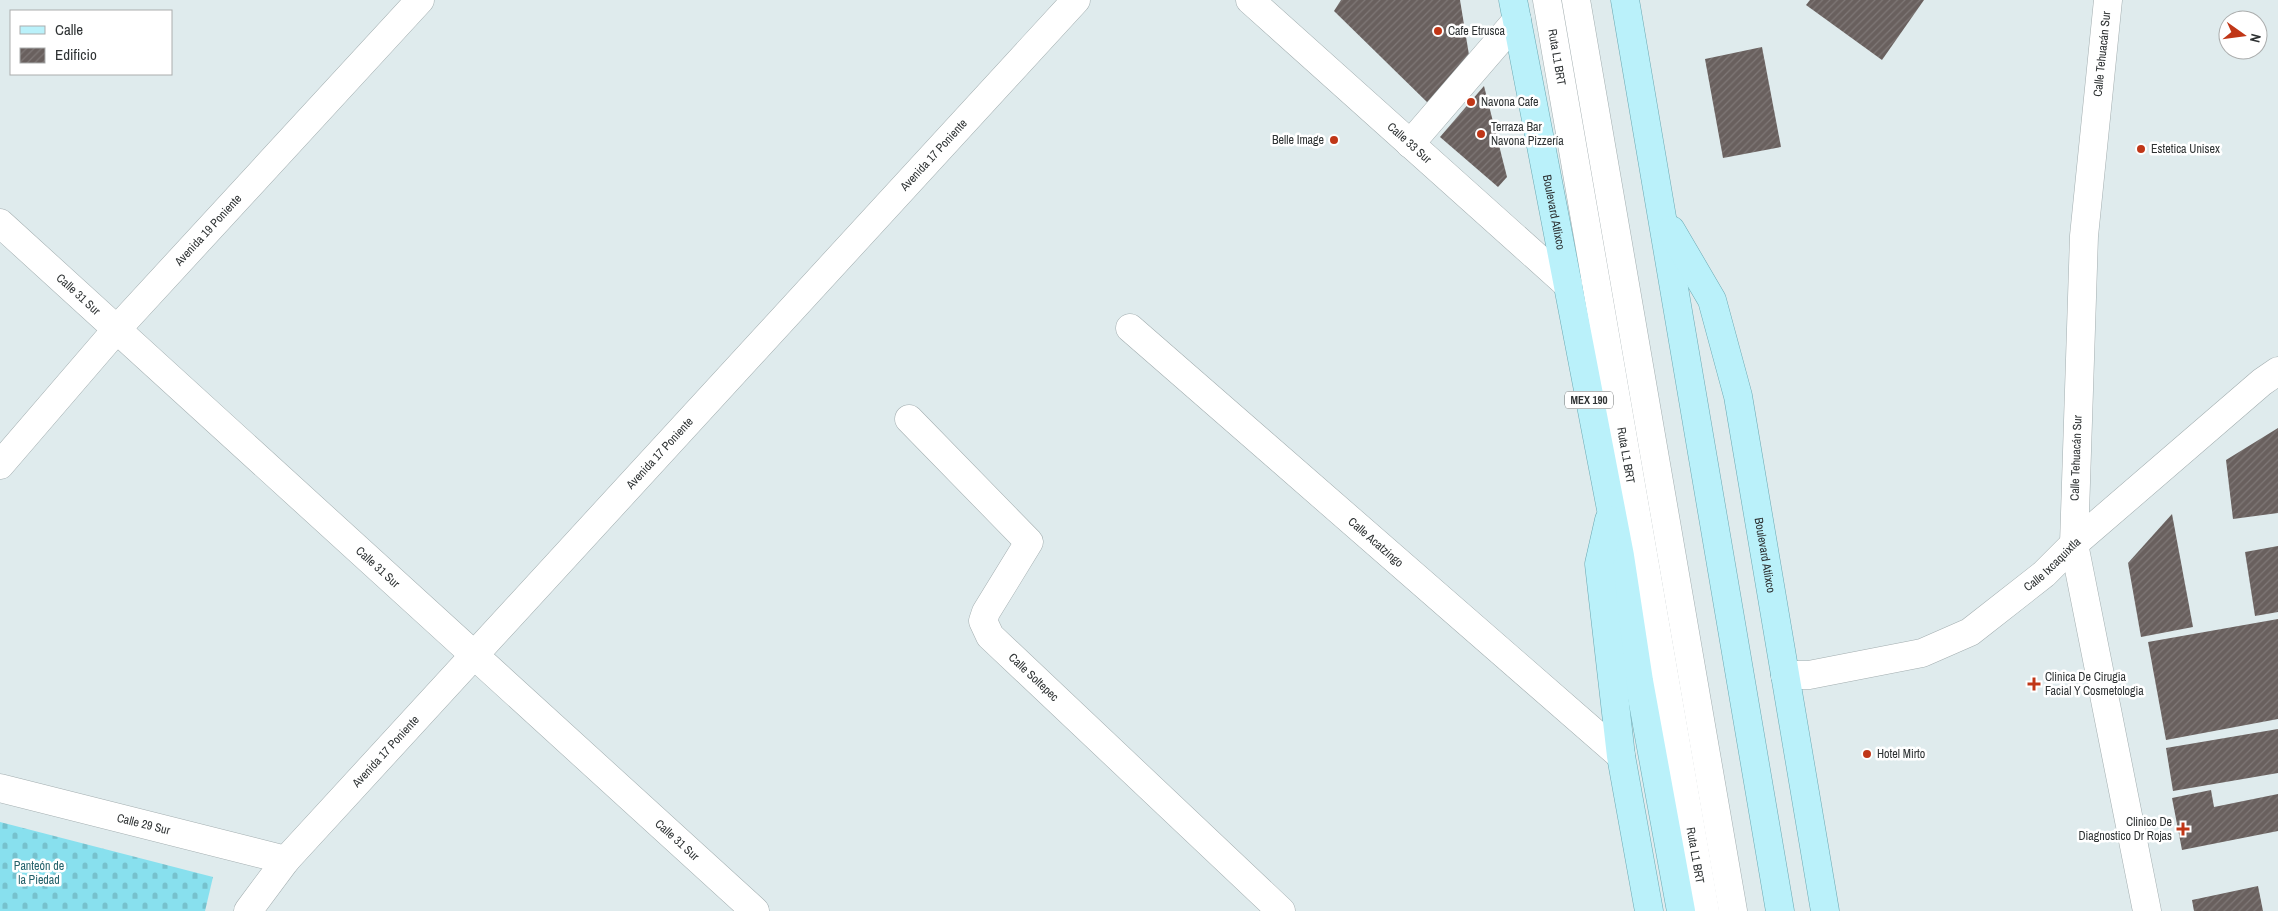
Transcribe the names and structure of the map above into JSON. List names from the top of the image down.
{
  "streets": {
    "main road": ["Boulevard Atlixco", "MEX 190"],
    "street": [
      "Calle Tehuacán Sur",
      "Ruta L1 BRT",
      "Calle 33 Sur",
      "Avenida 17 Poniente",
      "Avenida 19 Poniente",
      "Calle 31 Sur",
      "Calle Acatzingo",
      "Calle Ixcaquixtla",
      "Calle Soltepec",
      "Calle 29 Sur"
    ]
  },
  "crossings": [
    ["Calle Tehuacán Sur", "Calle Ixcaquixtla"],
    ["Calle 33 Sur", "Boulevard Atlixco"],
    ["Avenida 17 Poniente", "Calle 31 Sur"],
    ["Avenida 17 Poniente", "Calle 29 Sur"],
    ["Boulevard Atlixco", "Calle Acatzingo"],
    ["Boulevard Atlixco", "Calle Ixcaquixtla"],
    ["Avenida 19 Poniente", "Calle 31 Sur"]
  ],
  "parks": ["Panteón de la Piedad"],
  "places": {
    "other": [
      "Cafe Etrusca",
      "Navona Cafe",
      "Terraza Bar Navona Pizzería",
      "Belle Image",
      "Estetica Unisex",
      "Hotel Mirto"
    ],
    "health": ["Clinica De Cirugia Facial Y Cosmetologia", "Clinico De Diagnostico Dr Rojas"]
  },
  "legend": ["Calle", "Edificio"],
  "north": "right"
}
